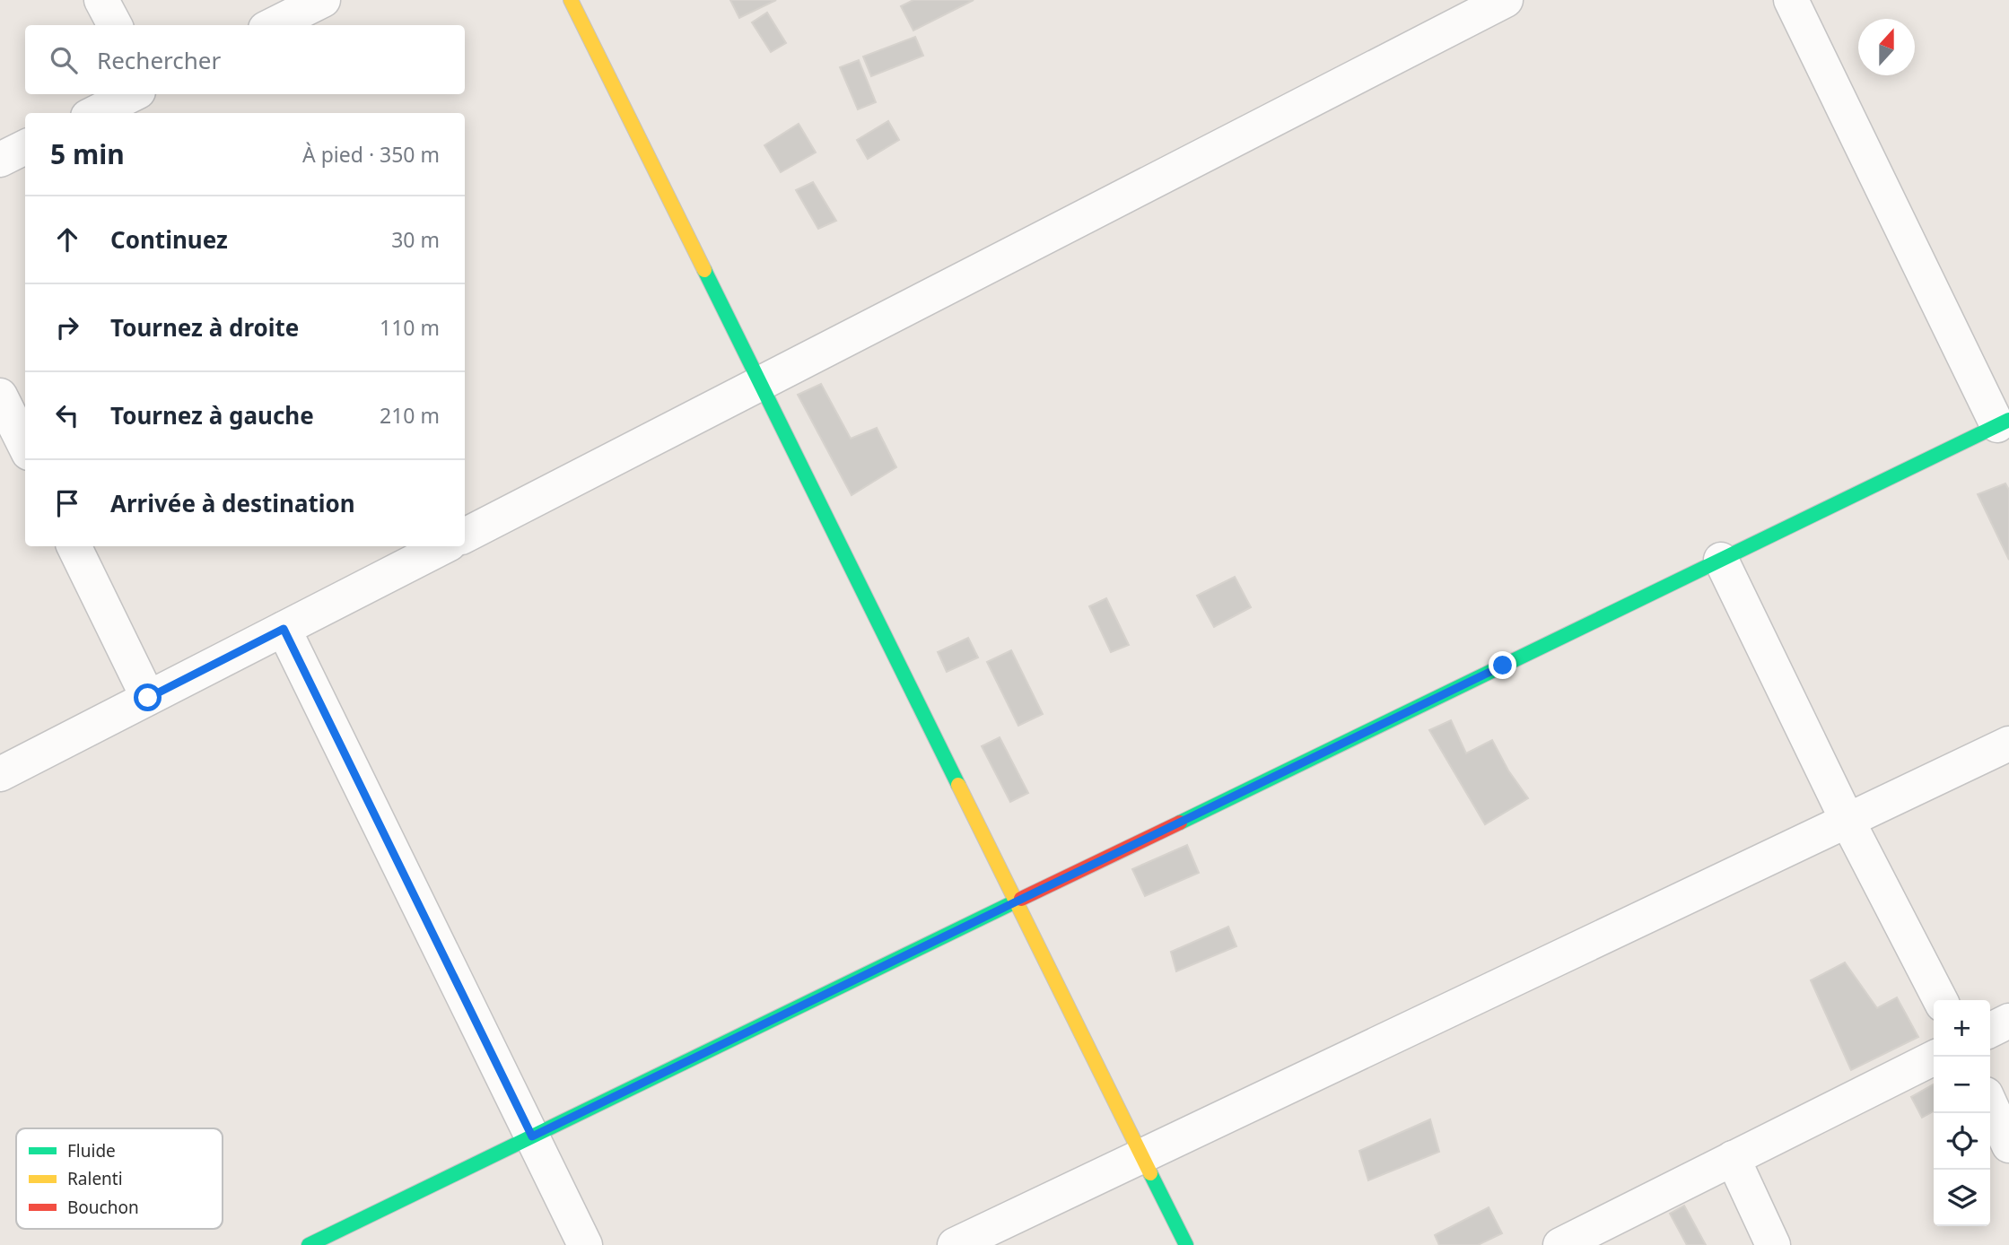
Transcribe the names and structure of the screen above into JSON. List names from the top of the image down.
{
  "legend": ["Fluide", "Ralenti", "Bouchon"],
  "north": "top",
  "page": {
    "search": "Rechercher",
    "heading": ["5 min", "À pied · 350 m"],
    "list": [
      ["Continuez", "30 m"],
      ["Tournez à droite", "110 m"],
      ["Tournez à gauche", "210 m"],
      "Arrivée à destination"
    ],
    "map_buttons": ["+", "−"]
  }
}
